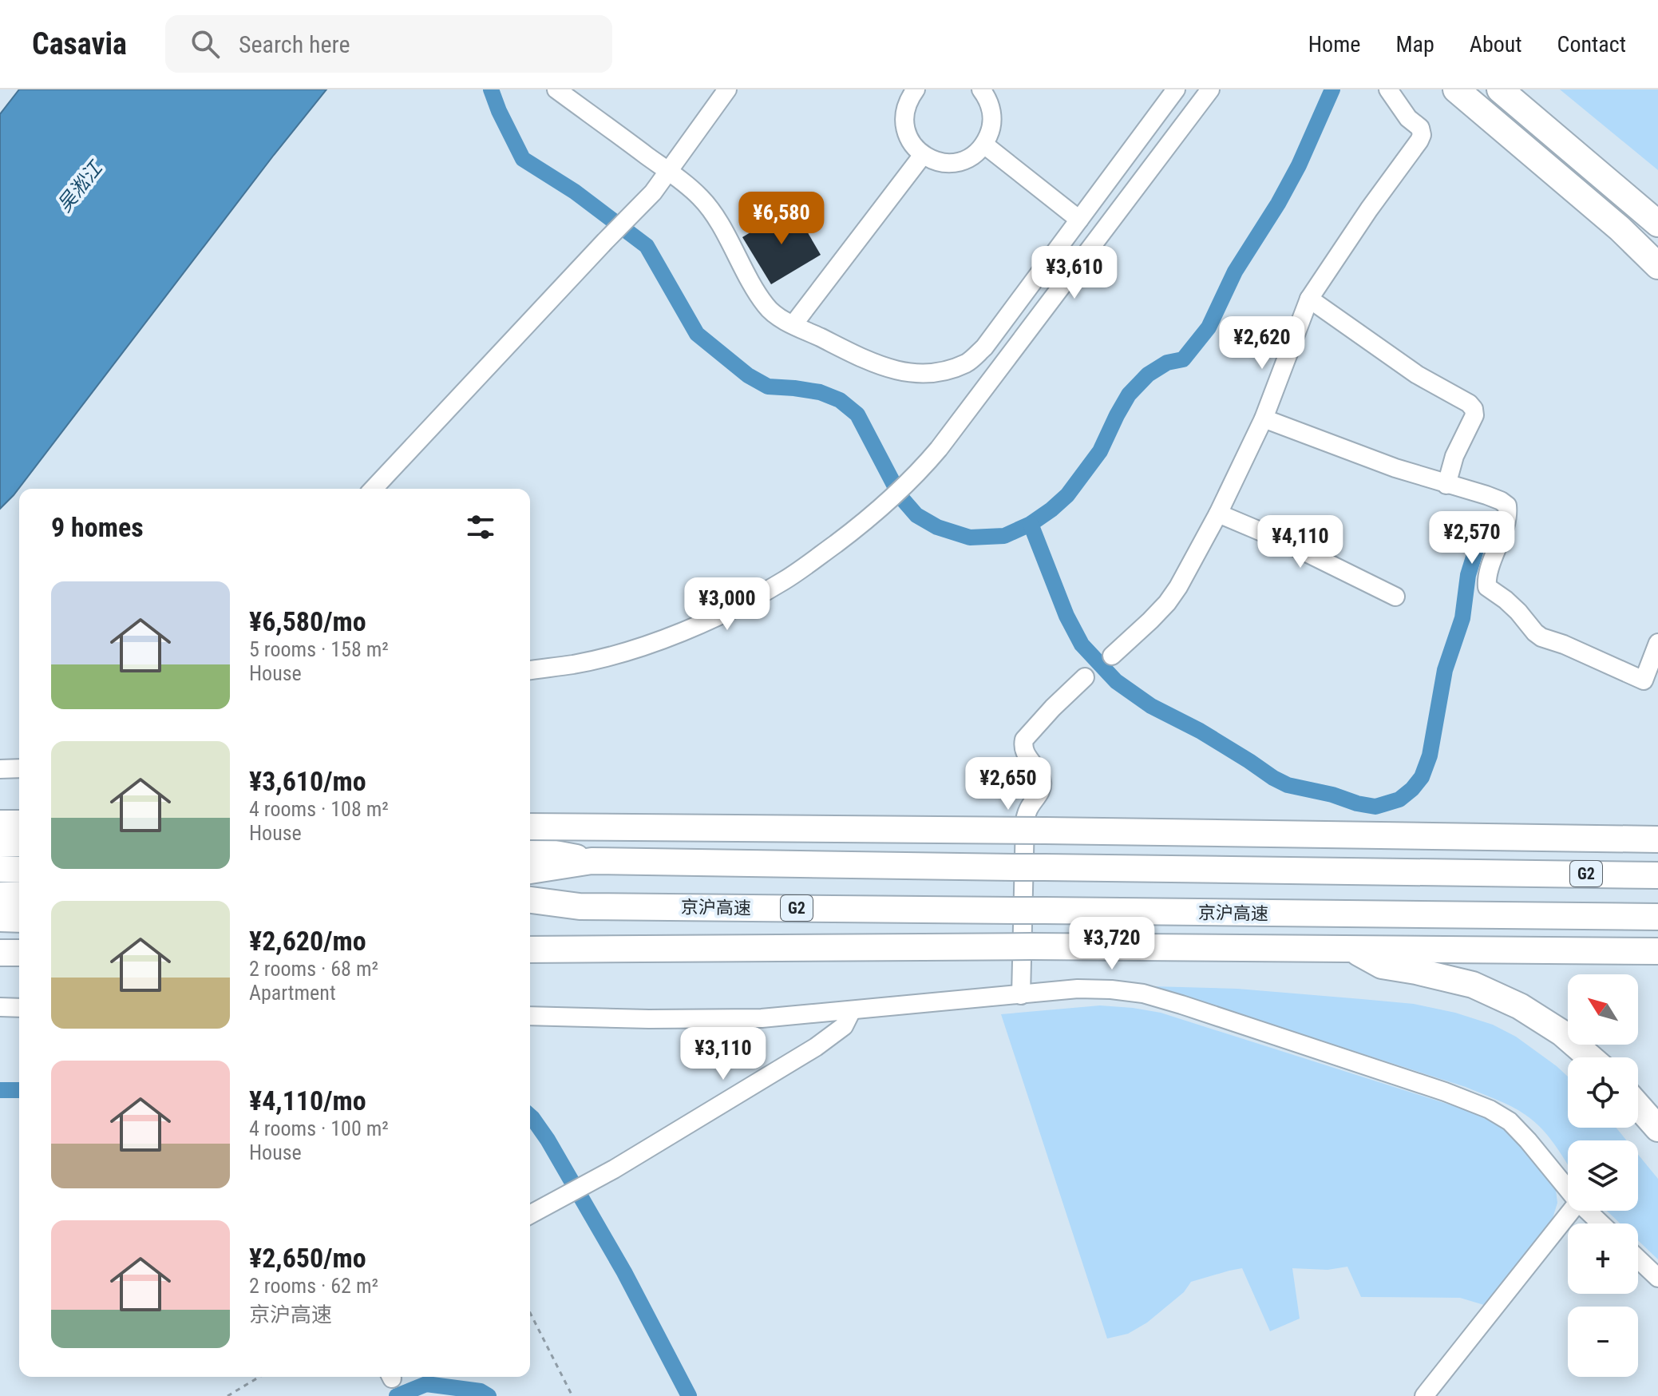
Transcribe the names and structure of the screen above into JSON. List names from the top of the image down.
{
  "streets": {
    "highway": ["G2", "京沪高速"]
  },
  "water": ["吴淞江"],
  "north": "top left",
  "page": {
    "header": "Casavia",
    "search": "Search here",
    "nav": [
      "Home",
      "Map",
      "About",
      "Contact"
    ],
    "price": [
      "¥6,580",
      "¥3,610",
      "¥2,620",
      "¥2,570",
      "¥4,110",
      "¥3,000",
      "¥2,650",
      "¥3,720",
      "¥3,110"
    ],
    "heading": "9 homes",
    "list": [
      {
        "name": "¥6,580/mo",
        "note": "5 rooms · 158 m² · House"
      },
      {
        "name": "¥3,610/mo",
        "note": "4 rooms · 108 m² · House"
      },
      {
        "name": "¥2,620/mo",
        "note": "2 rooms · 68 m² · Apartment"
      },
      {
        "name": "¥4,110/mo",
        "note": "4 rooms · 100 m² · House"
      },
      {
        "name": "¥2,650/mo",
        "note": "2 rooms · 62 m² · 京沪高速"
      }
    ],
    "map_buttons": ["+", "−"]
  }
}
